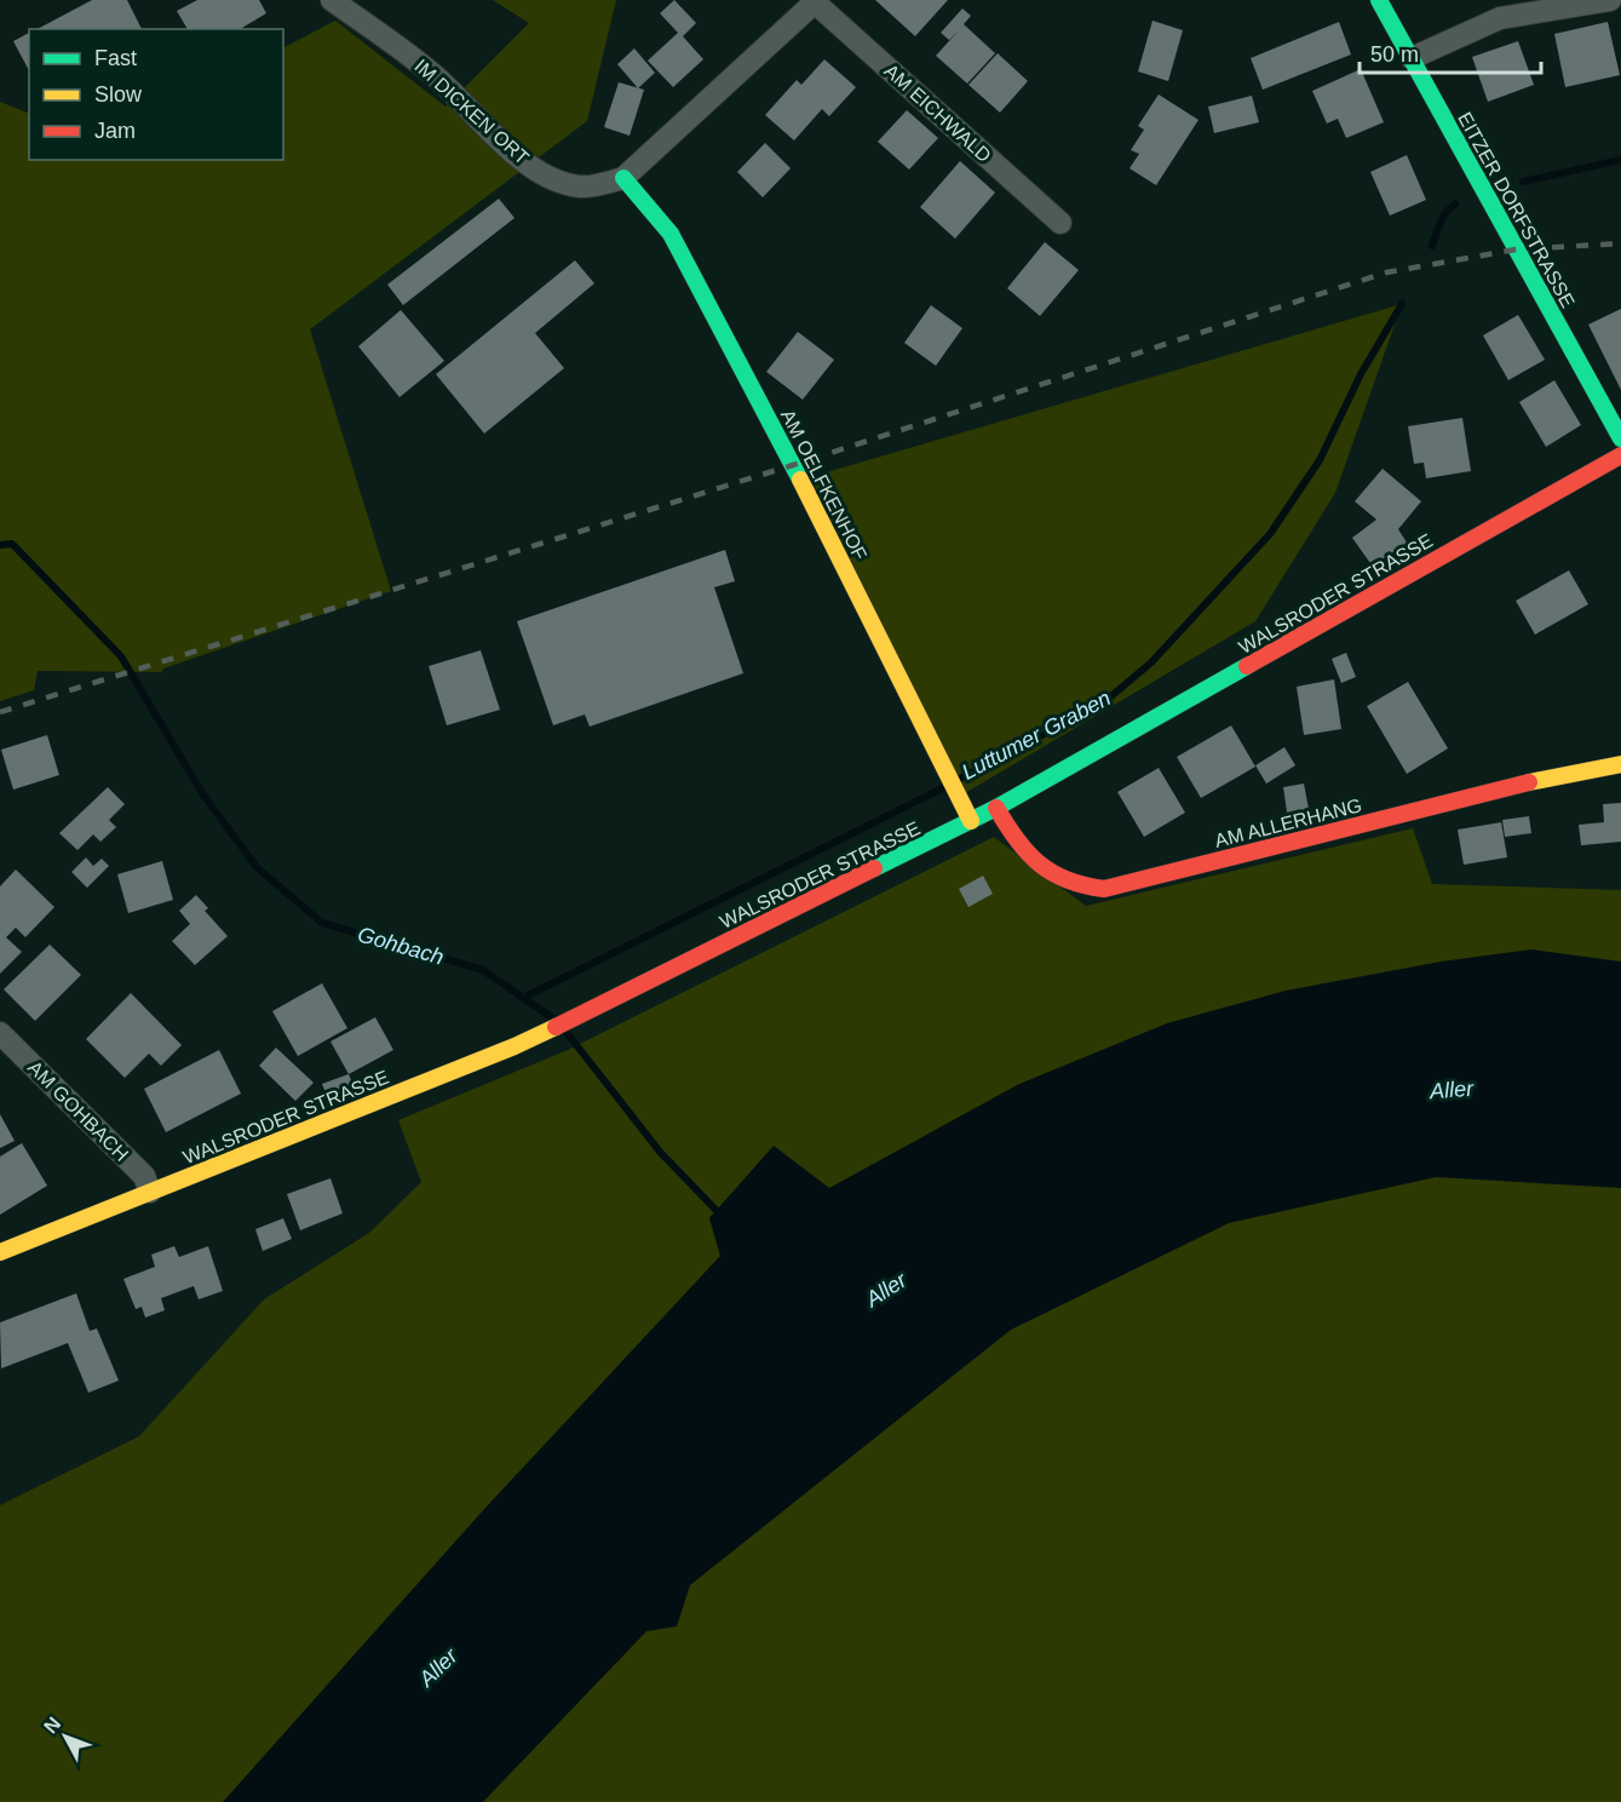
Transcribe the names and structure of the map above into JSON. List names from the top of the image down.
{
  "streets": {
    "street": [
      "IM DICKEN ORT",
      "AM EICHWALD",
      "EITZER DORFSTRASSE",
      "AM OELFKENHOF",
      "WALSRODER STRASSE",
      "AM ALLERHANG",
      "AM GOHBACH"
    ]
  },
  "crossings": [
    ["IM DICKEN ORT", "AM EICHWALD"],
    ["IM DICKEN ORT", "AM OELFKENHOF"],
    ["AM OELFKENHOF", "WALSRODER STRASSE"],
    ["WALSRODER STRASSE", "AM ALLERHANG"],
    ["WALSRODER STRASSE", "AM GOHBACH"]
  ],
  "water": ["Luttumer Graben", "Gohbach", "Aller"],
  "legend": ["Fast", "Slow", "Jam"],
  "scale_bar": "50 m",
  "north": "top left"
}
